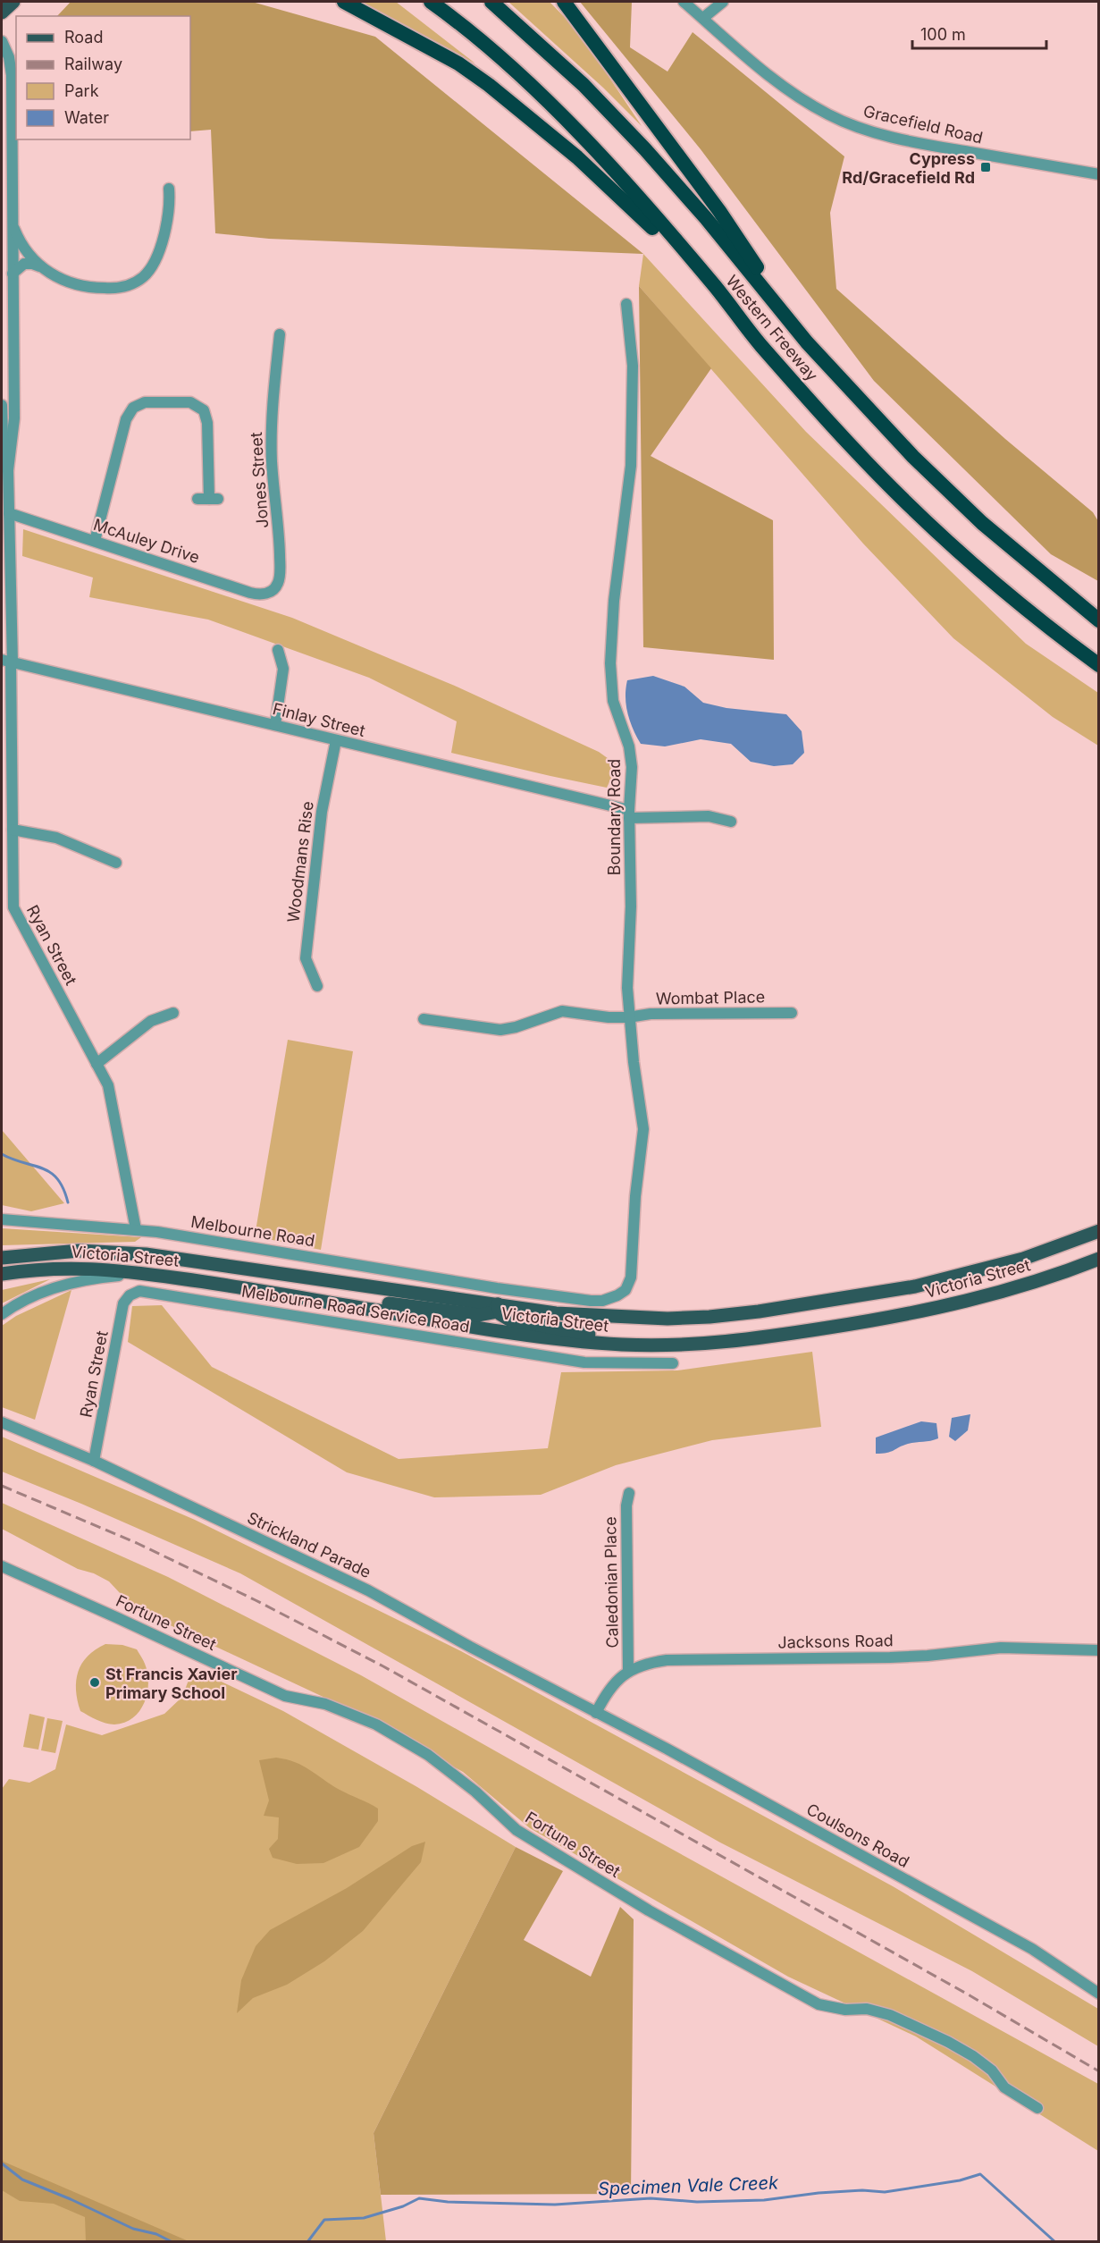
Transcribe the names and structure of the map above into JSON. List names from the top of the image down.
{
  "streets": {
    "highway": ["Western Freeway"],
    "main road": ["Victoria Street"],
    "street": [
      "Gracefield Road",
      "Jones Street",
      "McAuley Drive",
      "Finlay Street",
      "Boundary Road",
      "Woodmans Rise",
      "Ryan Street",
      "Wombat Place",
      "Melbourne Road",
      "Melbourne Road Service Road",
      "Strickland Parade",
      "Caledonian Place",
      "Fortune Street",
      "Jacksons Road",
      "Coulsons Road"
    ]
  },
  "crossings": [
    ["Jones Street", "McAuley Drive"],
    ["McAuley Drive", "Ryan Street"],
    ["Finlay Street", "Boundary Road"],
    ["Finlay Street", "Woodmans Rise"],
    ["Finlay Street", "Ryan Street"],
    ["Boundary Road", "Wombat Place"],
    ["Boundary Road", "Melbourne Road"],
    ["Ryan Street", "Melbourne Road"],
    ["Ryan Street", "Melbourne Road Service Road"],
    ["Ryan Street", "Strickland Parade"],
    ["Strickland Parade", "Jacksons Road"],
    ["Strickland Parade", "Coulsons Road"],
    ["Caledonian Place", "Jacksons Road"],
    ["Jacksons Road", "Coulsons Road"]
  ],
  "water": ["Specimen Vale Creek"],
  "places": {
    "transit": ["Cypress Rd/Gracefield Rd"],
    "other": ["St Francis Xavier Primary School"]
  },
  "legend": [
    "Road",
    "Railway",
    "Park",
    "Water"
  ],
  "scale_bar": "100 m"
}
